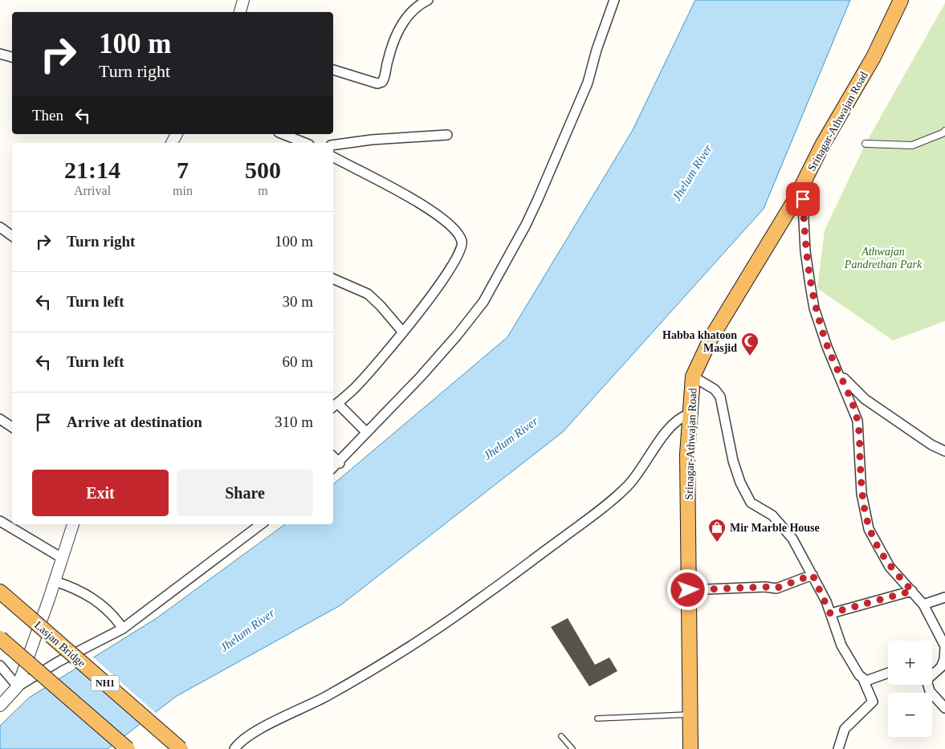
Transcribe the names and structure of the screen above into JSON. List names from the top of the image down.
{
  "streets": {
    "highway": ["Srinagar-Athwajan Road", "Lasjan Bridge", "NH1"]
  },
  "water": ["Jhelum River"],
  "parks": ["Athwajan Pandrethan Park"],
  "places": {
    "mosque": ["Habba khatoon Masjid"],
    "shop": ["Mir Marble House"]
  },
  "page": {
    "turn": ["100 m", "Turn right"],
    "then": "Then",
    "eta": [
      "21:14",
      "Arrival",
      "7",
      "min",
      "500",
      "m"
    ],
    "list": [
      {
        "name": "Turn right",
        "value": "100 m"
      },
      {
        "name": "Turn left",
        "value": "30 m"
      },
      {
        "name": "Turn left",
        "value": "60 m"
      },
      {
        "name": "Arrive at destination",
        "value": "310 m"
      }
    ],
    "buttons": ["Exit", "Share"],
    "map_buttons": ["+", "−"]
  }
}
